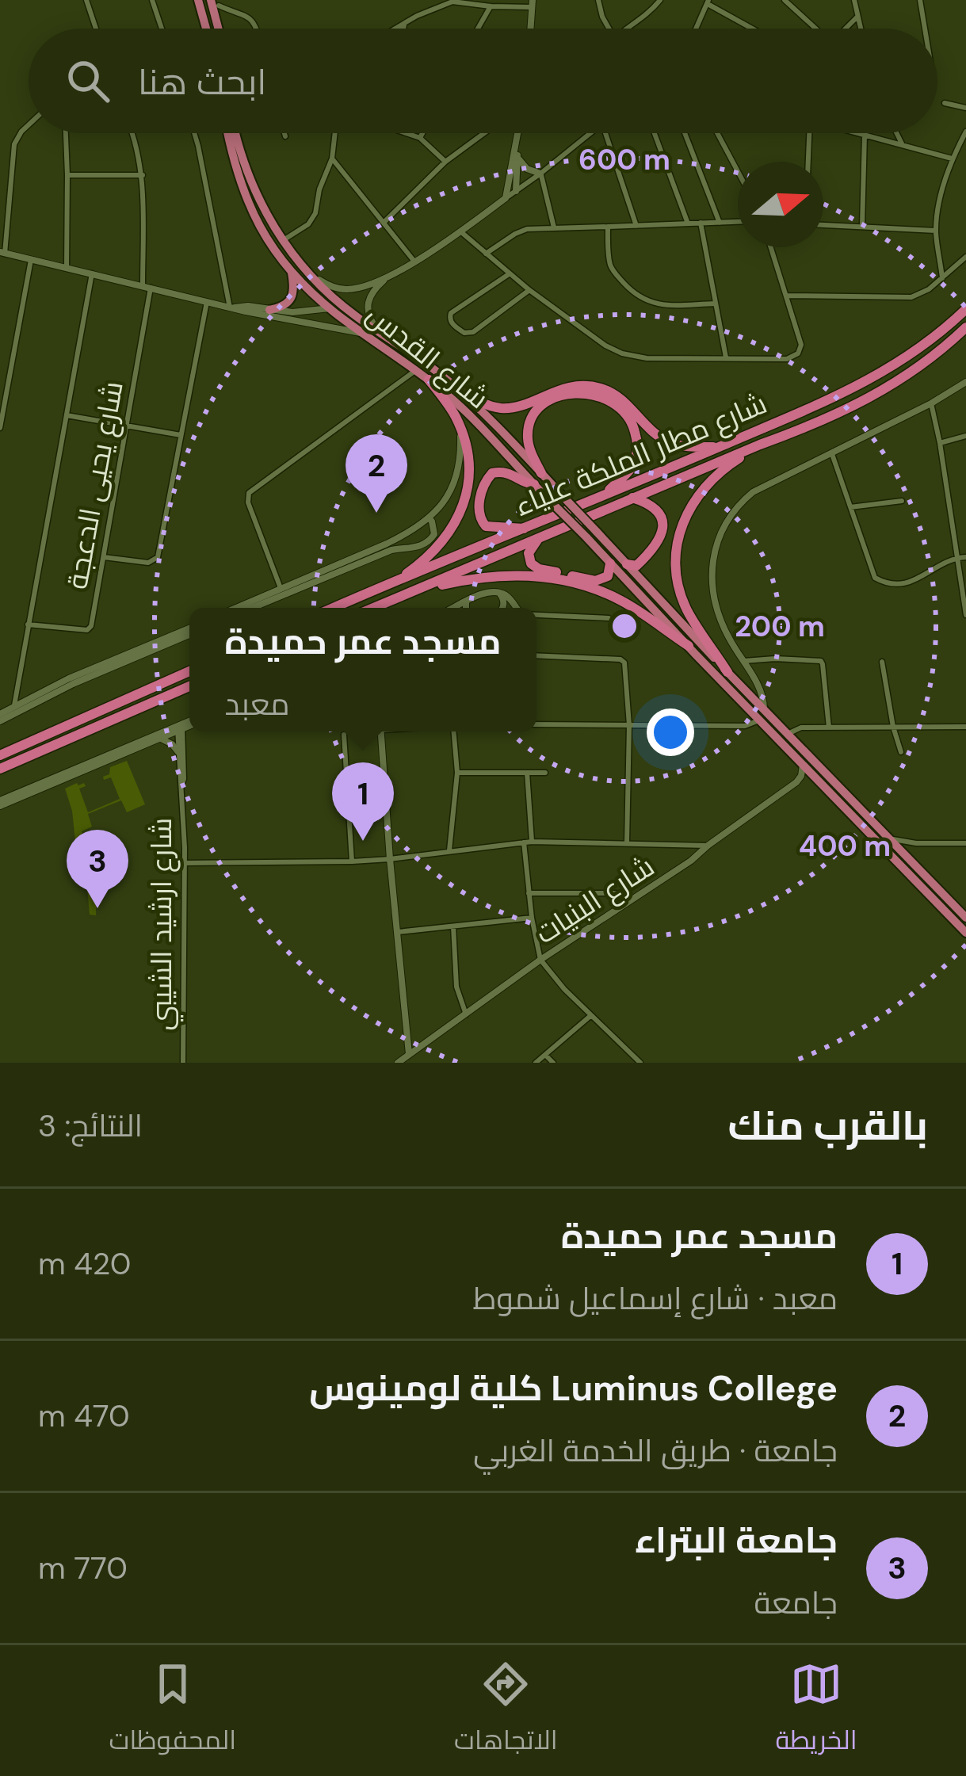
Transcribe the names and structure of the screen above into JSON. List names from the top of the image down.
{
  "streets": {
    "highway": ["شارع القدس", "شارع مطار الملكة علياء"],
    "street": ["شارع يحيى الدعجة", "شارع البنيات", "شارع ارشيد الشيبي"]
  },
  "crossings": [
    ["شارع القدس", "شارع البنيات"]
  ],
  "north": "right",
  "page": {
    "search": "ابحث هنا",
    "pins": ["2", "1", "3"],
    "popup": ["مسجد عمر حميدة", "معبد"],
    "heading": ["بالقرب منك", "النتائج: 3"],
    "list": [
      {
        "mark": "1",
        "name": "مسجد عمر حميدة",
        "note": "معبد · شارع إسماعيل شموط",
        "value": "420 m"
      },
      {
        "mark": "2",
        "name": "Luminus College كلية لومينوس",
        "note": "جامعة · طريق الخدمة الغربي",
        "value": "470 m"
      },
      {
        "mark": "3",
        "name": "جامعة البتراء",
        "note": "جامعة",
        "value": "770 m"
      }
    ],
    "nav": ["الخريطة", "الاتجاهات", "المحفوظات"]
  },
  "rings": ["600 m", "200 m", "400 m"]
}
